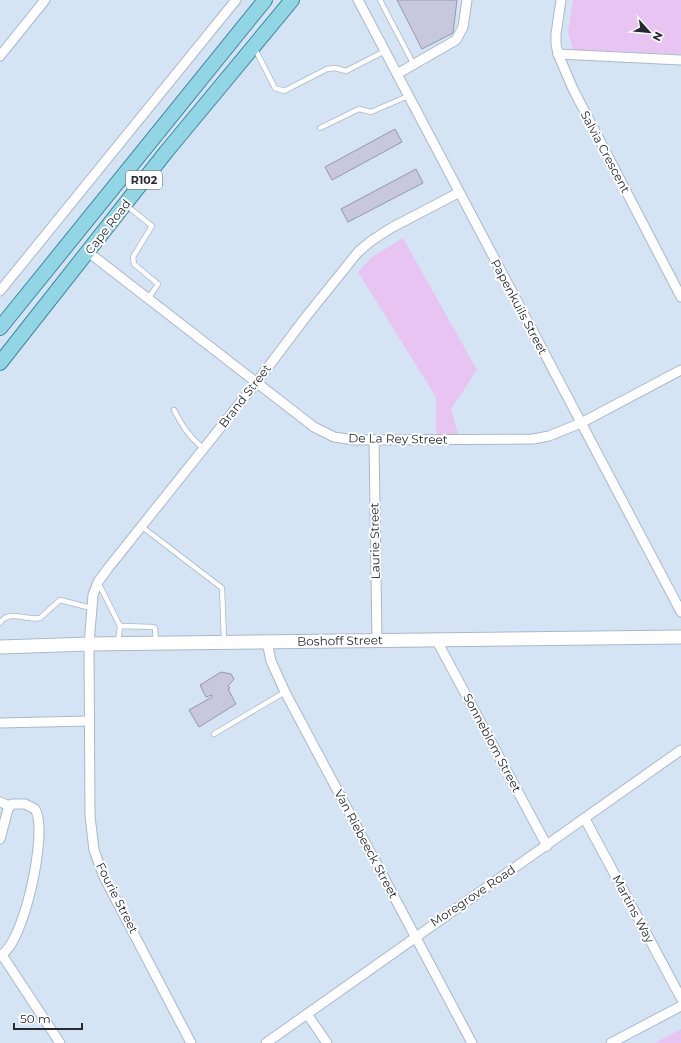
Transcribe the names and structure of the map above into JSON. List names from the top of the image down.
{
  "streets": {
    "main road": ["R102", "Cape Road"],
    "street": [
      "Salvia Crescent",
      "Papenkuils Street",
      "Brand Street",
      "De La Rey Street",
      "Laurie Street",
      "Boshoff Street",
      "Sonneblom Street",
      "Van Riebeeck Street",
      "Moregrove Road",
      "Fourie Street",
      "Martins Way"
    ]
  },
  "crossings": [
    ["Cape Road", "De La Rey Street"],
    ["Papenkuils Street", "Brand Street"],
    ["Papenkuils Street", "De La Rey Street"],
    ["Brand Street", "De La Rey Street"],
    ["Brand Street", "Boshoff Street"],
    ["Brand Street", "Fourie Street"],
    ["De La Rey Street", "Laurie Street"],
    ["Laurie Street", "Boshoff Street"],
    ["Boshoff Street", "Sonneblom Street"],
    ["Boshoff Street", "Van Riebeeck Street"],
    ["Boshoff Street", "Fourie Street"],
    ["Sonneblom Street", "Moregrove Road"],
    ["Van Riebeeck Street", "Moregrove Road"],
    ["Moregrove Road", "Martins Way"]
  ],
  "scale_bar": "50 m",
  "north": "bottom right"
}
